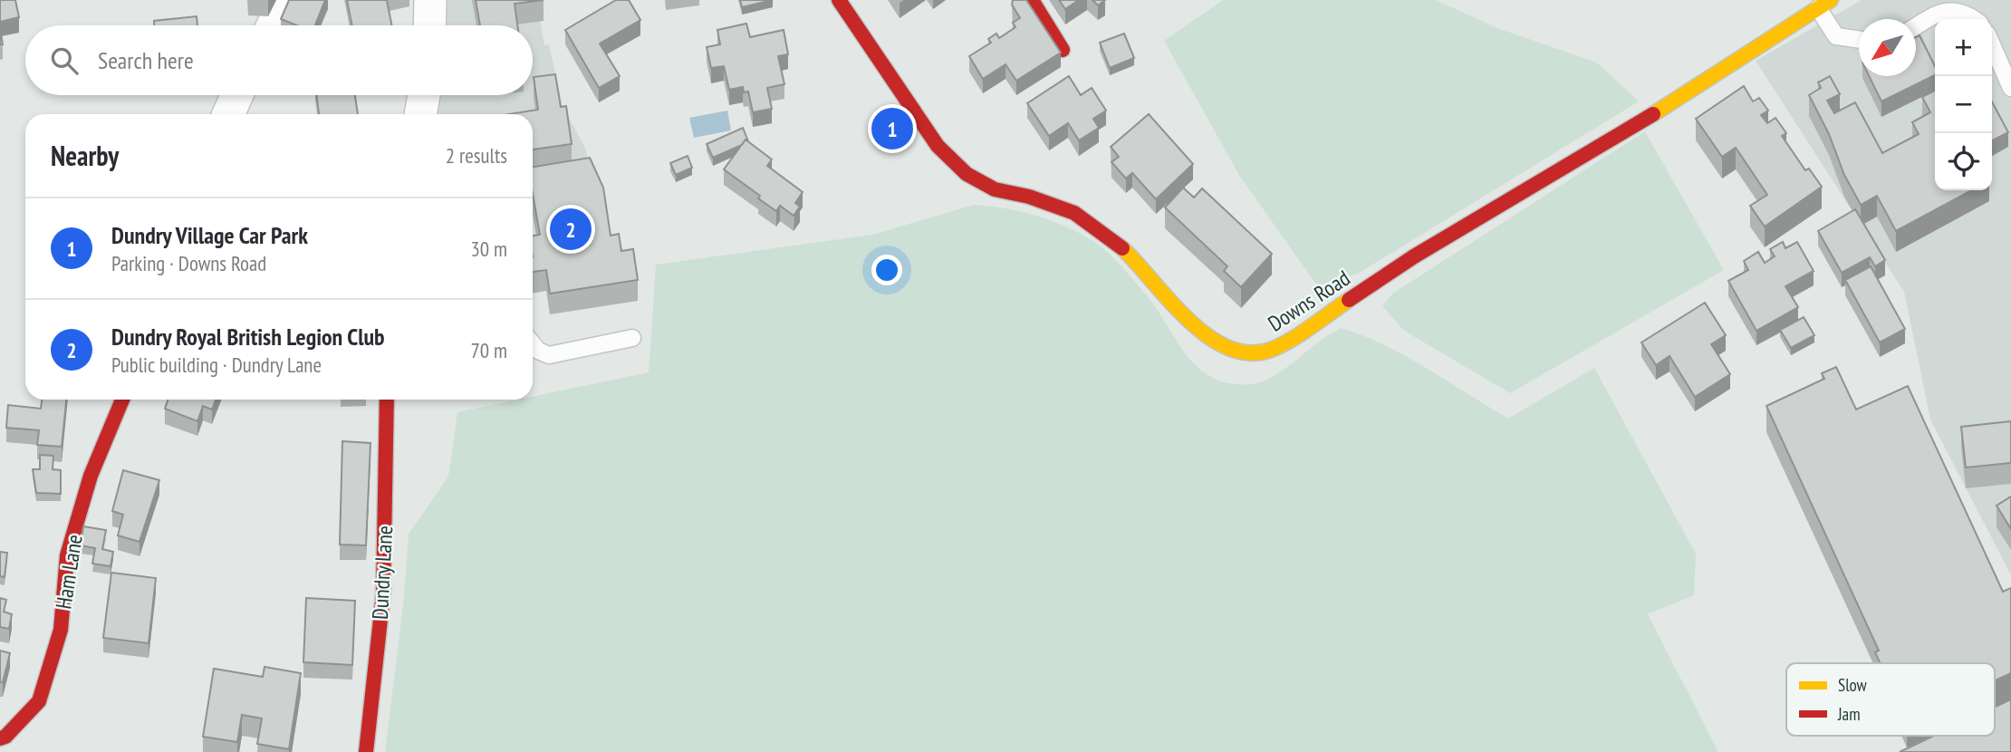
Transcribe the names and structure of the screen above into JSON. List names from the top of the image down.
{
  "streets": {
    "street": ["Downs Road", "Ham Lane", "Dundry Lane"]
  },
  "legend": ["Slow", "Jam"],
  "north": "bottom left",
  "page": {
    "map_buttons": ["+", "−"],
    "search": "Search here",
    "pins": ["1", "2"],
    "heading": ["Nearby", "2 results"],
    "list": [
      {
        "mark": "1",
        "name": "Dundry Village Car Park",
        "note": "Parking · Downs Road",
        "value": "30 m"
      },
      {
        "mark": "2",
        "name": "Dundry Royal British Legion Club",
        "note": "Public building · Dundry Lane",
        "value": "70 m"
      }
    ]
  }
}
